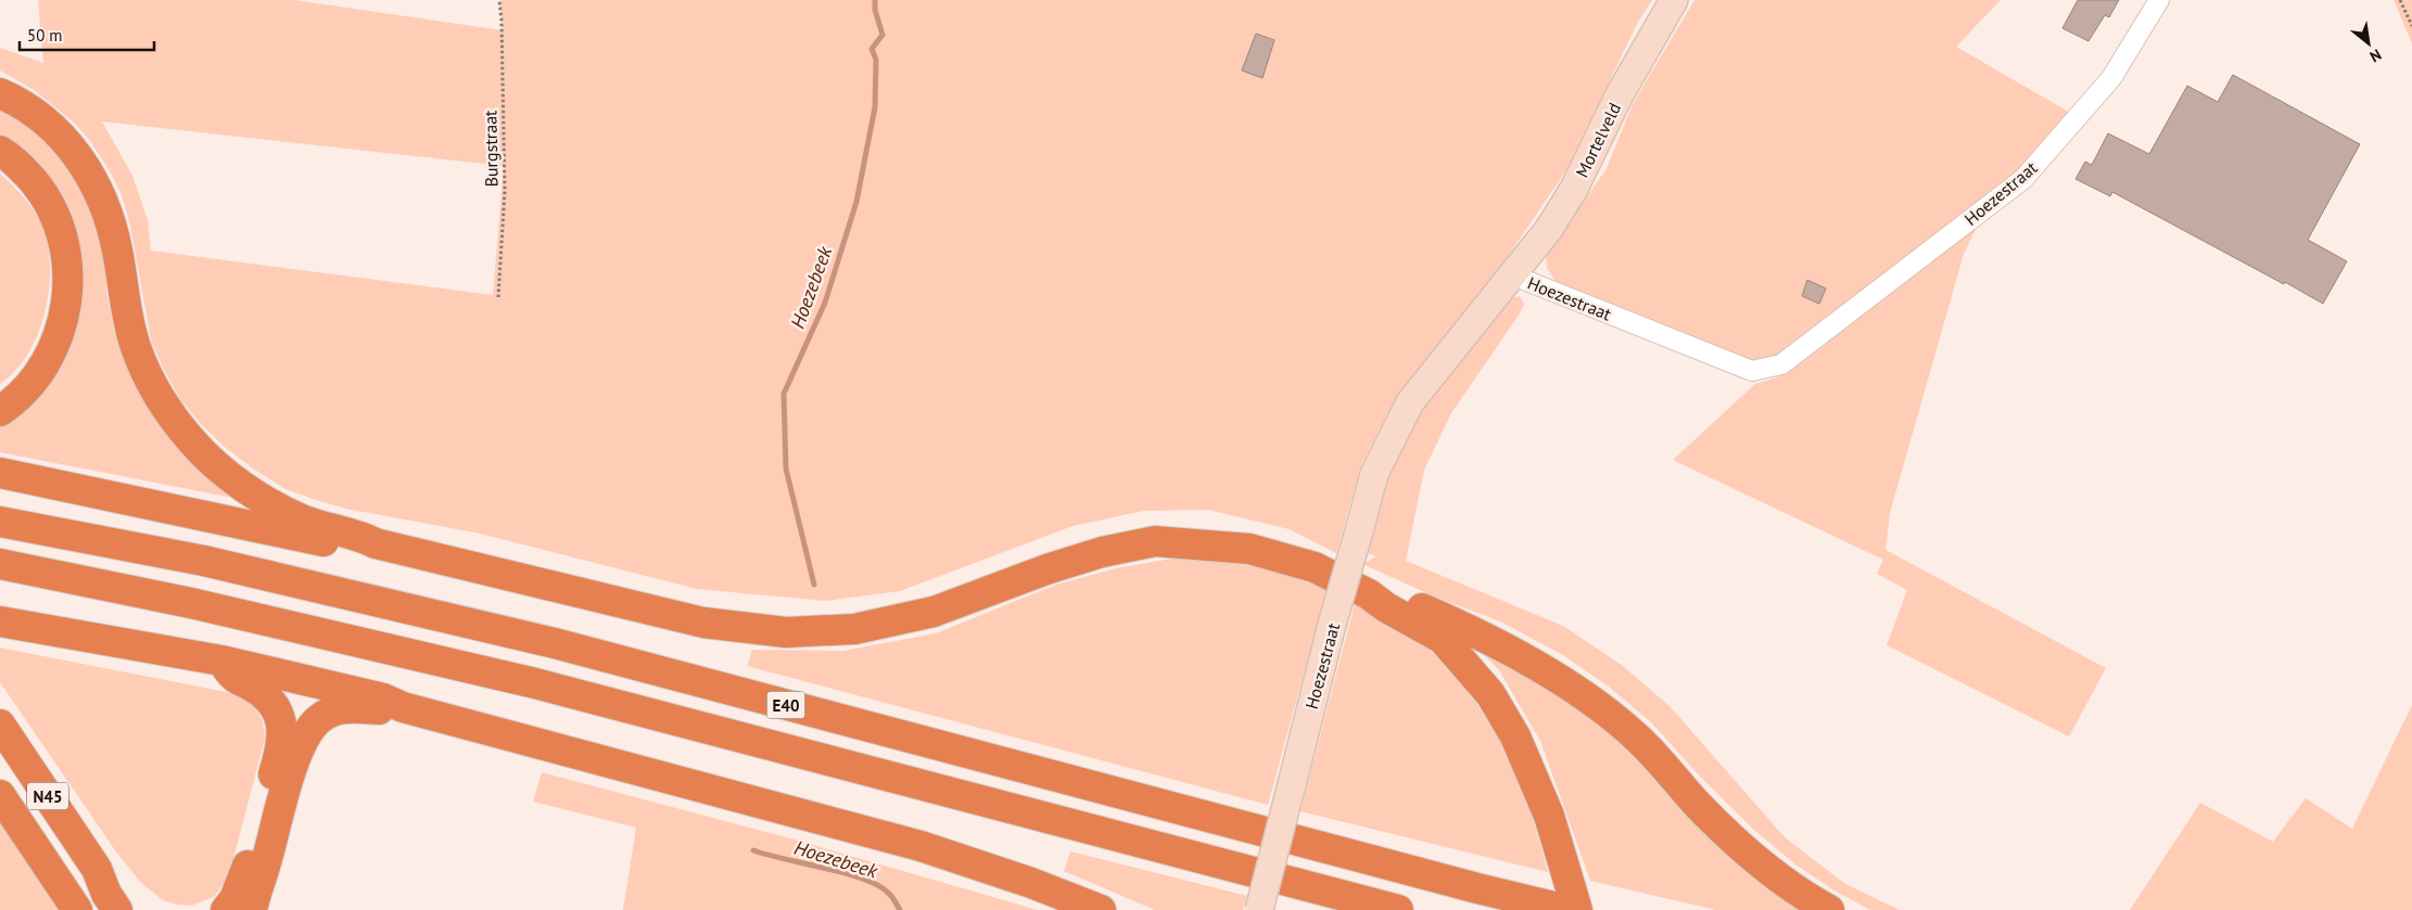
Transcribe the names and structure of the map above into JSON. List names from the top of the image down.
{
  "streets": {
    "highway": ["E40", "N45"],
    "street": ["Mortelveld", "Hoezestraat"],
    "path": ["Burgstraat"]
  },
  "crossings": [
    ["Mortelveld", "Hoezestraat"]
  ],
  "water": ["Hoezebeek"],
  "scale_bar": "50 m",
  "north": "bottom right"
}
